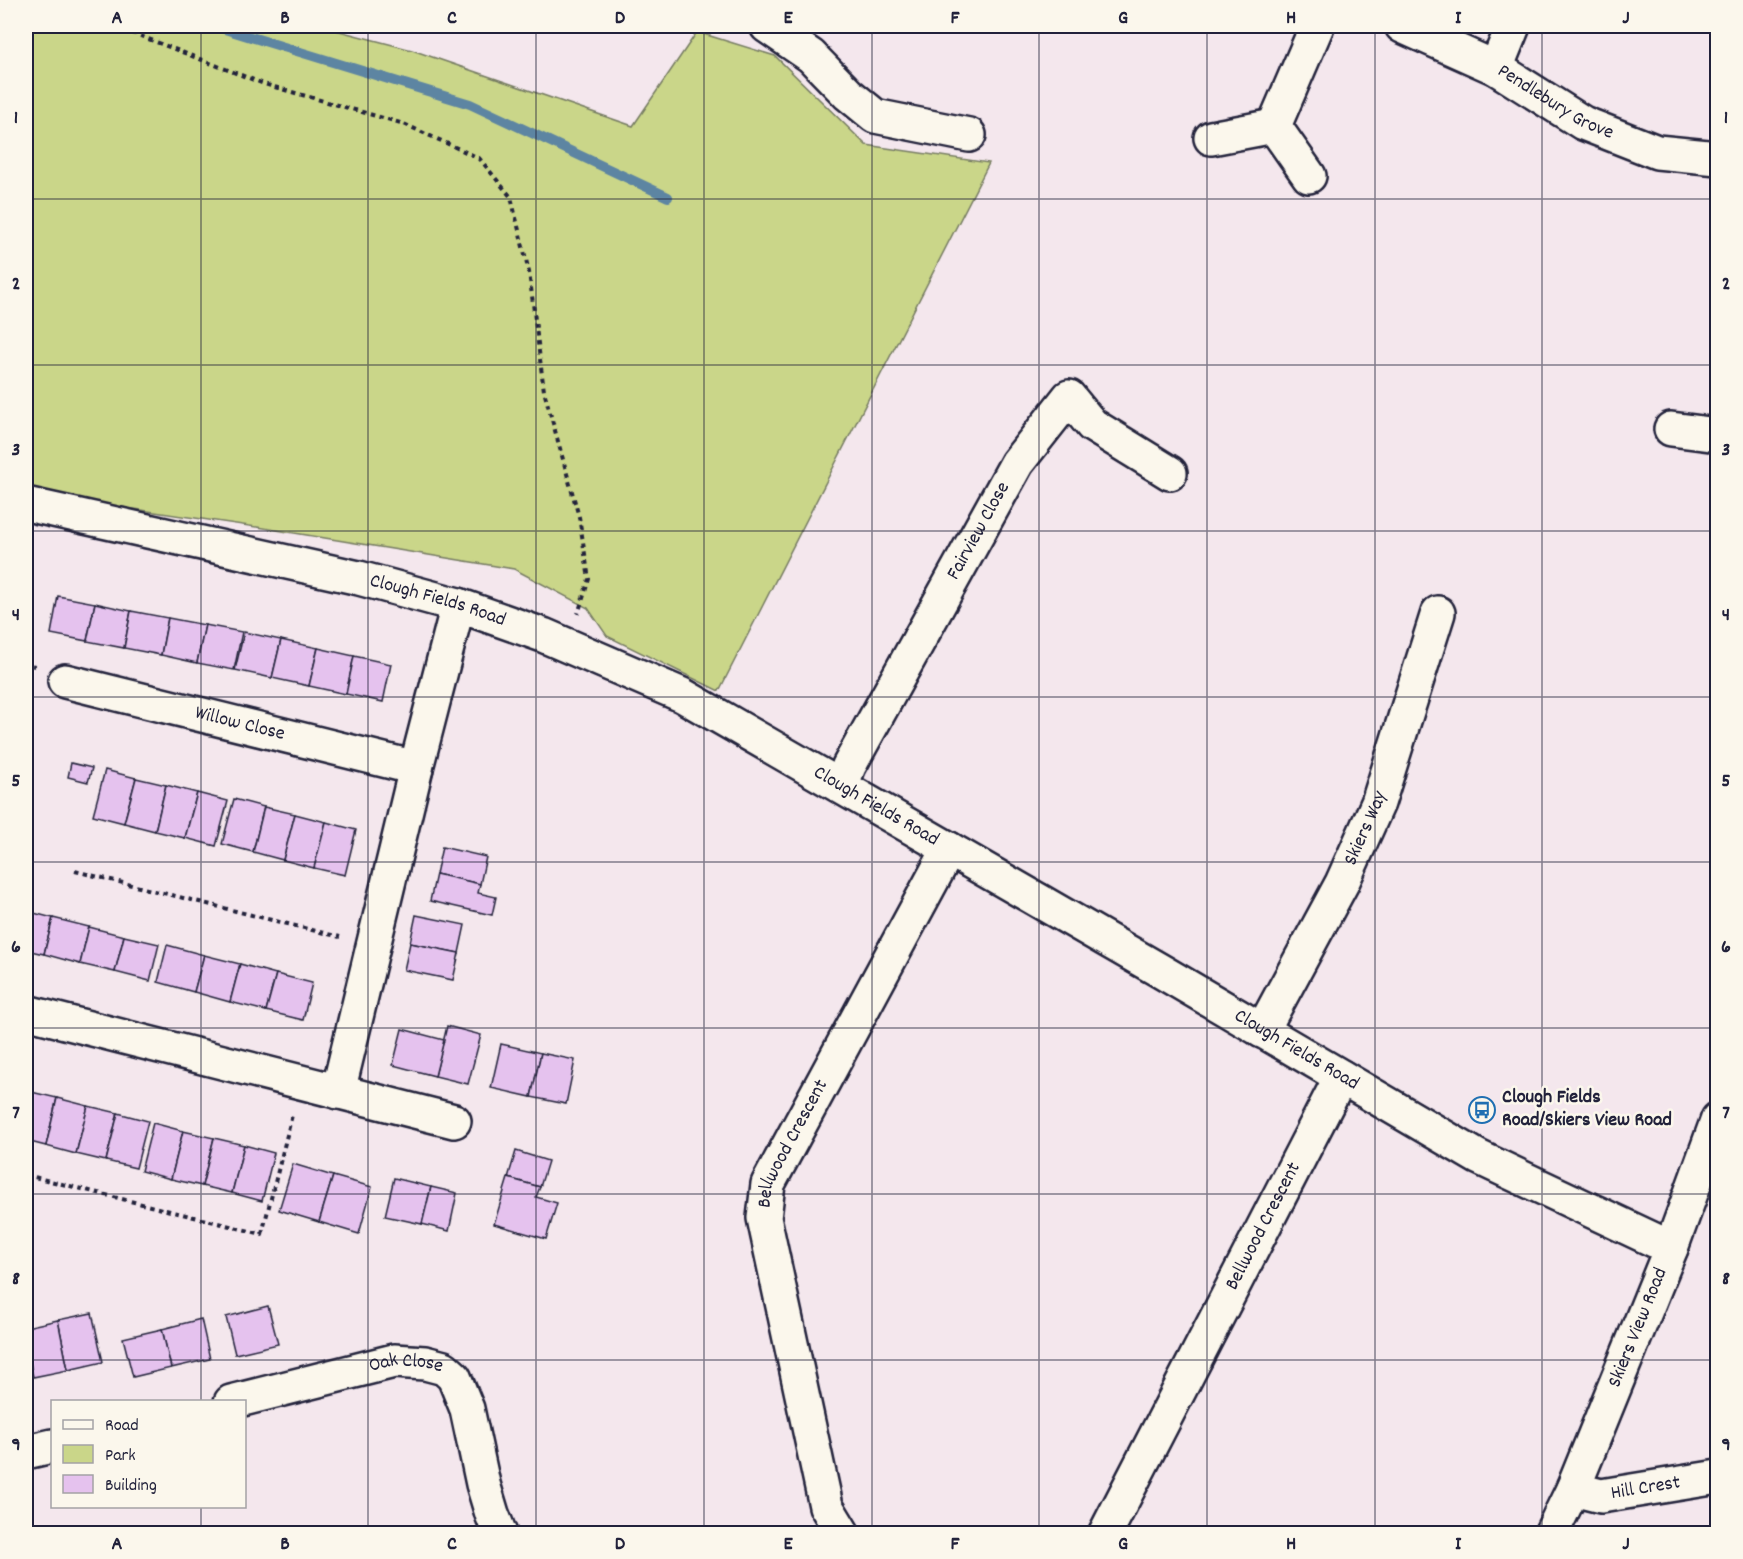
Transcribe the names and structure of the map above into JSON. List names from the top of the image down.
{
  "streets": {
    "street": [
      "Pendlebury Grove",
      "Fairview Close",
      "Clough Fields Road",
      "Willow Close",
      "Skiers Way",
      "Bellwood Crescent",
      "Skiers View Road",
      "Oak Close",
      "Hill Crest"
    ]
  },
  "crossings": [
    ["Fairview Close", "Clough Fields Road"],
    ["Clough Fields Road", "Skiers Way"],
    ["Clough Fields Road", "Bellwood Crescent"],
    ["Clough Fields Road", "Skiers View Road"],
    ["Skiers View Road", "Hill Crest"]
  ],
  "places": {
    "bus stop": ["Clough Fields Road/Skiers View Road"]
  },
  "legend": ["Road", "Park", "Building"],
  "grid": {
    "columns": [
      "A",
      "B",
      "C",
      "D",
      "E",
      "F",
      "G",
      "H",
      "I",
      "J"
    ],
    "rows": [
      "1",
      "2",
      "3",
      "4",
      "5",
      "6",
      "7",
      "8",
      "9"
    ]
  }
}
